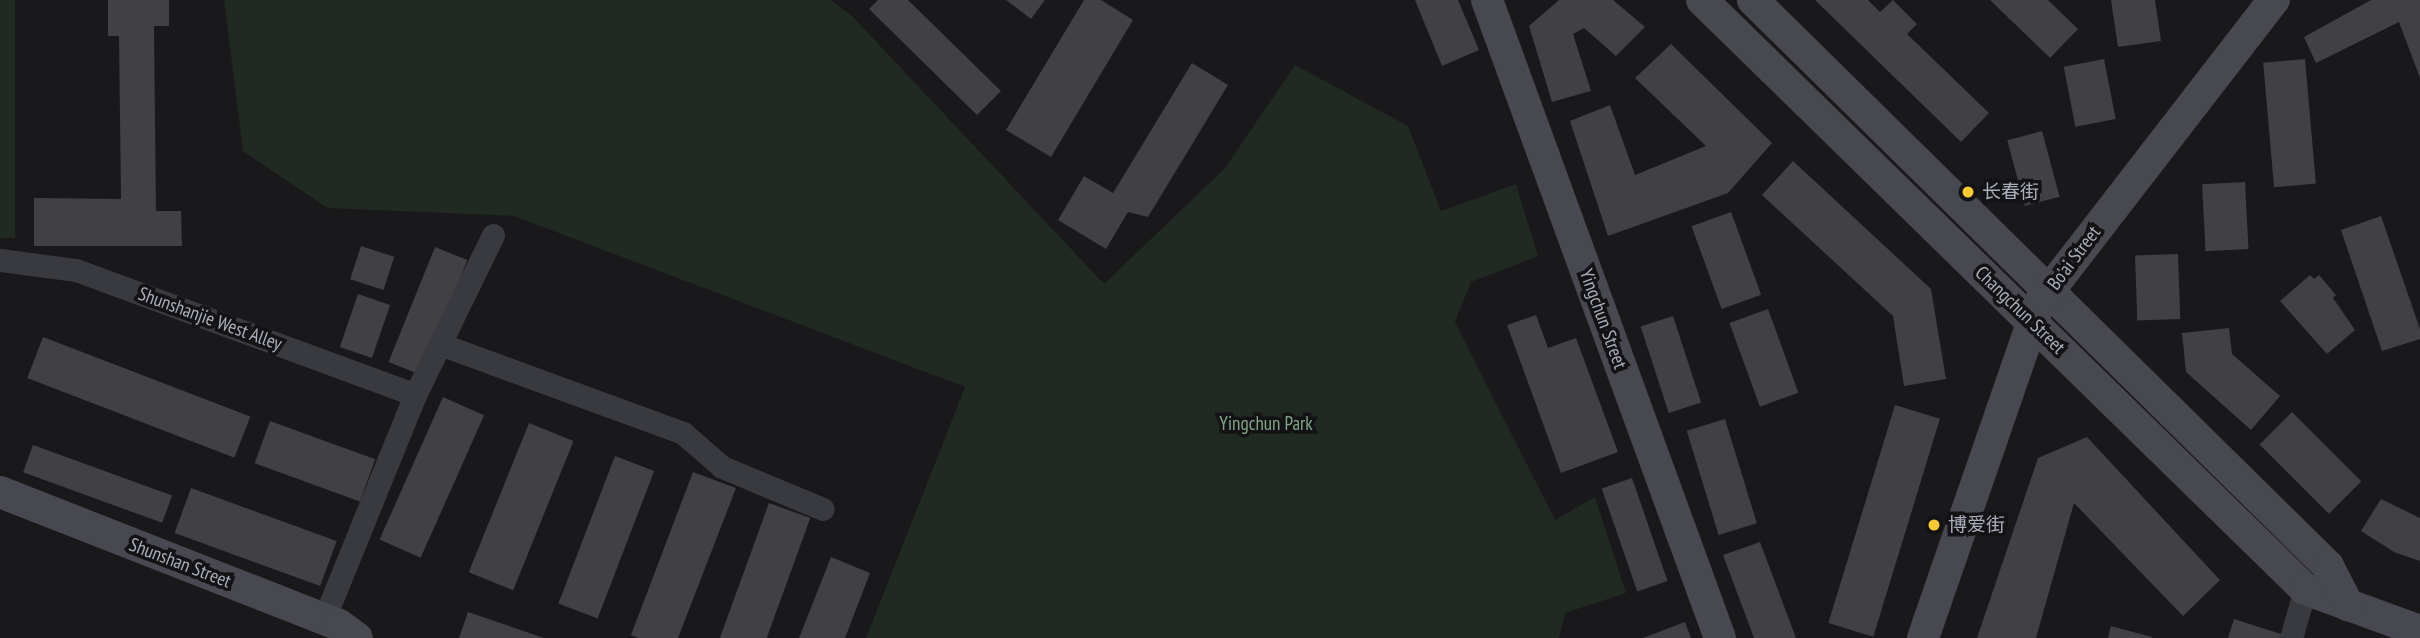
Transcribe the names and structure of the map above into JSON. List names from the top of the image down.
{
  "streets": {
    "street": [
      "Bo'ai Street",
      "Changchun Street",
      "Shunshanjie West Alley",
      "Yingchun Street",
      "Shunshan Street"
    ]
  },
  "crossings": [
    ["Bo'ai Street", "Changchun Street"]
  ],
  "parks": ["Yingchun Park"],
  "places": ["长春街", "博爱街"]
}
